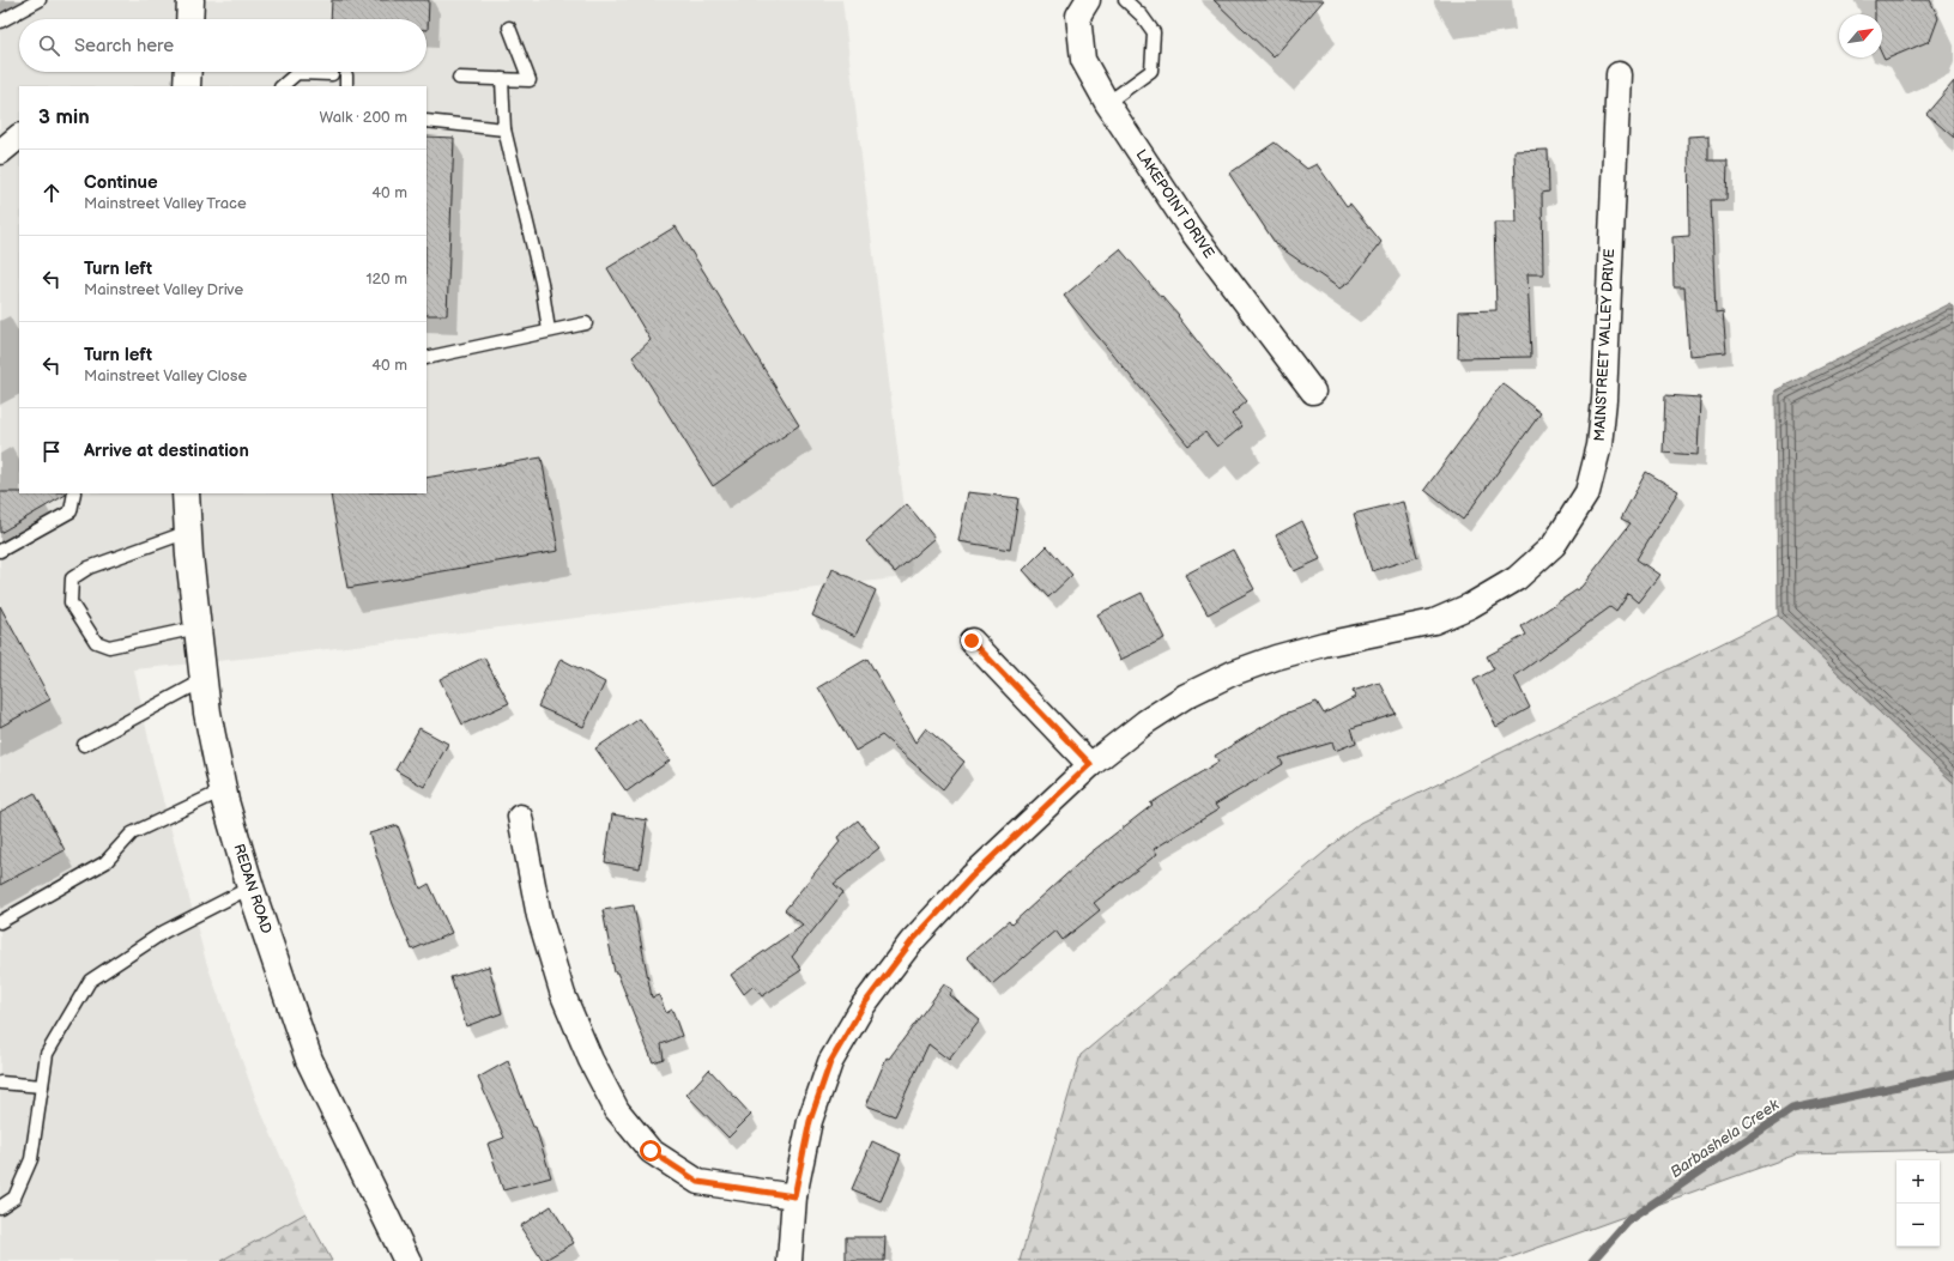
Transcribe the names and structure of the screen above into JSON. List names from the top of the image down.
{
  "streets": {
    "main road": ["REDAN ROAD"],
    "street": ["LAKEPOINT DRIVE", "MAINSTREET VALLEY DRIVE"]
  },
  "water": ["Barbashela Creek"],
  "north": "top right",
  "page": {
    "search": "Search here",
    "heading": ["3 min", "Walk · 200 m"],
    "list": [
      ["Continue", "Mainstreet Valley Trace", "40 m"],
      ["Turn left", "Mainstreet Valley Drive", "120 m"],
      ["Turn left", "Mainstreet Valley Close", "40 m"],
      "Arrive at destination"
    ],
    "map_buttons": ["+", "−"]
  }
}
